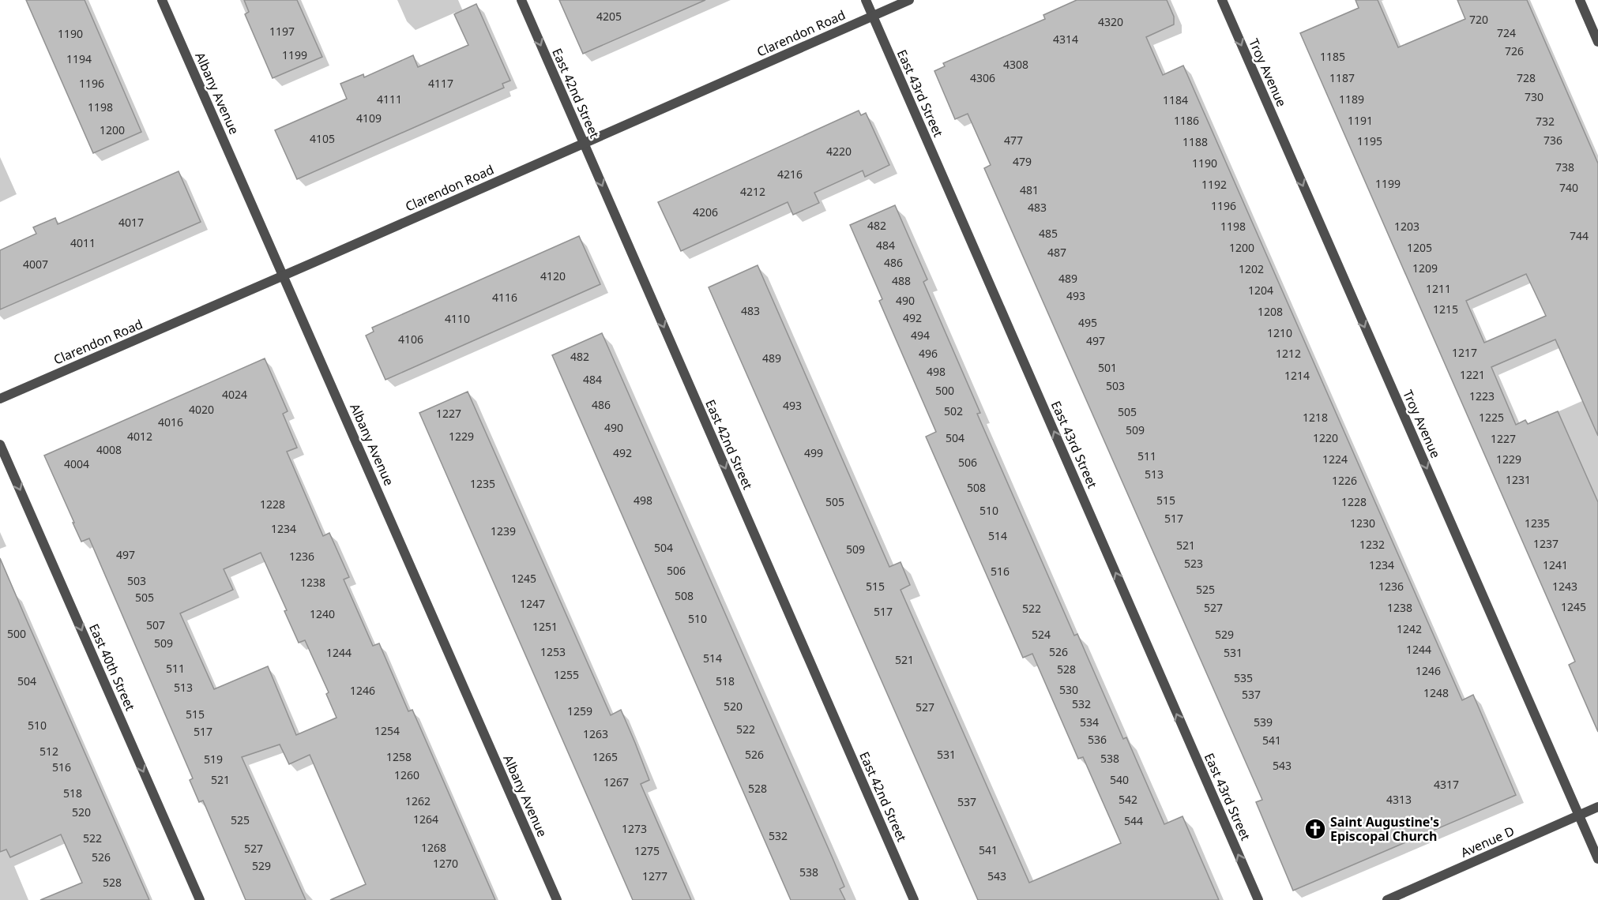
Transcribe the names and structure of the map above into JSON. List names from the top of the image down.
{
  "streets": {
    "street": [
      "Clarendon Road",
      "Troy Avenue",
      "Albany Avenue",
      "East 42nd Street",
      "East 43rd Street",
      "East 40th Street",
      "Avenue D"
    ]
  },
  "crossings": [
    ["Clarendon Road", "Albany Avenue"],
    ["Clarendon Road", "East 42nd Street"],
    ["Clarendon Road", "East 43rd Street"],
    ["Troy Avenue", "Avenue D"]
  ],
  "one_way": [
    "Troy Avenue",
    "East 42nd Street",
    "East 43rd Street",
    "East 40th Street"
  ],
  "places": {
    "church": ["Saint Augustine's Episcopal Church"]
  },
  "house_numbers": [
    "4205",
    "720",
    "4320",
    "1197",
    "724",
    "1190",
    "4314",
    "726",
    "1199",
    "1185",
    "1194",
    "4308",
    "4306",
    "1187",
    "728",
    "1196",
    "4117",
    "730",
    "4111",
    "1189",
    "1184",
    "1198",
    "4109",
    "1186",
    "1191",
    "732",
    "1200",
    "4105",
    "477",
    "736",
    "1195",
    "1188",
    "4220",
    "479",
    "1190",
    "738",
    "4216",
    "1199",
    "1192",
    "740",
    "481",
    "4212",
    "1196",
    "483",
    "4206",
    "4017",
    "482",
    "1198",
    "1203",
    "485",
    "744",
    "4011",
    "484",
    "1200",
    "1205",
    "487",
    "486",
    "4007",
    "1209",
    "1202",
    "4120",
    "489",
    "488",
    "1211",
    "1204",
    "493",
    "4116",
    "490",
    "1215",
    "483",
    "1208",
    "492",
    "4110",
    "495",
    "1210",
    "494",
    "4106",
    "497",
    "1217",
    "496",
    "1212",
    "482",
    "489",
    "501",
    "498",
    "1221",
    "1214",
    "484",
    "503",
    "500",
    "4024",
    "1223",
    "486",
    "493",
    "4020",
    "502",
    "505",
    "1227",
    "1218",
    "1225",
    "4016",
    "490",
    "509",
    "4012",
    "1229",
    "504",
    "1220",
    "1227",
    "4008",
    "492",
    "499",
    "511",
    "1224",
    "1229",
    "506",
    "4004",
    "513",
    "1231",
    "1226",
    "1235",
    "508",
    "498",
    "515",
    "505",
    "1228",
    "1228",
    "510",
    "517",
    "1230",
    "1235",
    "1234",
    "1239",
    "514",
    "1237",
    "1232",
    "521",
    "504",
    "509",
    "497",
    "1236",
    "523",
    "1234",
    "1241",
    "506",
    "516",
    "1245",
    "503",
    "1238",
    "515",
    "1236",
    "1243",
    "525",
    "508",
    "505",
    "1247",
    "1245",
    "527",
    "1238",
    "522",
    "517",
    "1240",
    "510",
    "507",
    "1251",
    "1242",
    "500",
    "524",
    "529",
    "509",
    "1244",
    "1253",
    "526",
    "1244",
    "531",
    "514",
    "521",
    "511",
    "528",
    "1246",
    "1255",
    "535",
    "504",
    "518",
    "513",
    "530",
    "1246",
    "1248",
    "537",
    "532",
    "520",
    "527",
    "1259",
    "515",
    "534",
    "539",
    "510",
    "522",
    "1254",
    "517",
    "1263",
    "536",
    "541",
    "512",
    "526",
    "531",
    "1258",
    "1265",
    "538",
    "519",
    "543",
    "516",
    "1260",
    "521",
    "540",
    "1267",
    "4317",
    "528",
    "518",
    "542",
    "4313",
    "1262",
    "537",
    "520",
    "1264",
    "525",
    "544",
    "1273",
    "532",
    "522",
    "1268",
    "527",
    "541",
    "1275",
    "526",
    "1270",
    "529",
    "538",
    "1277",
    "543",
    "528"
  ]
}
